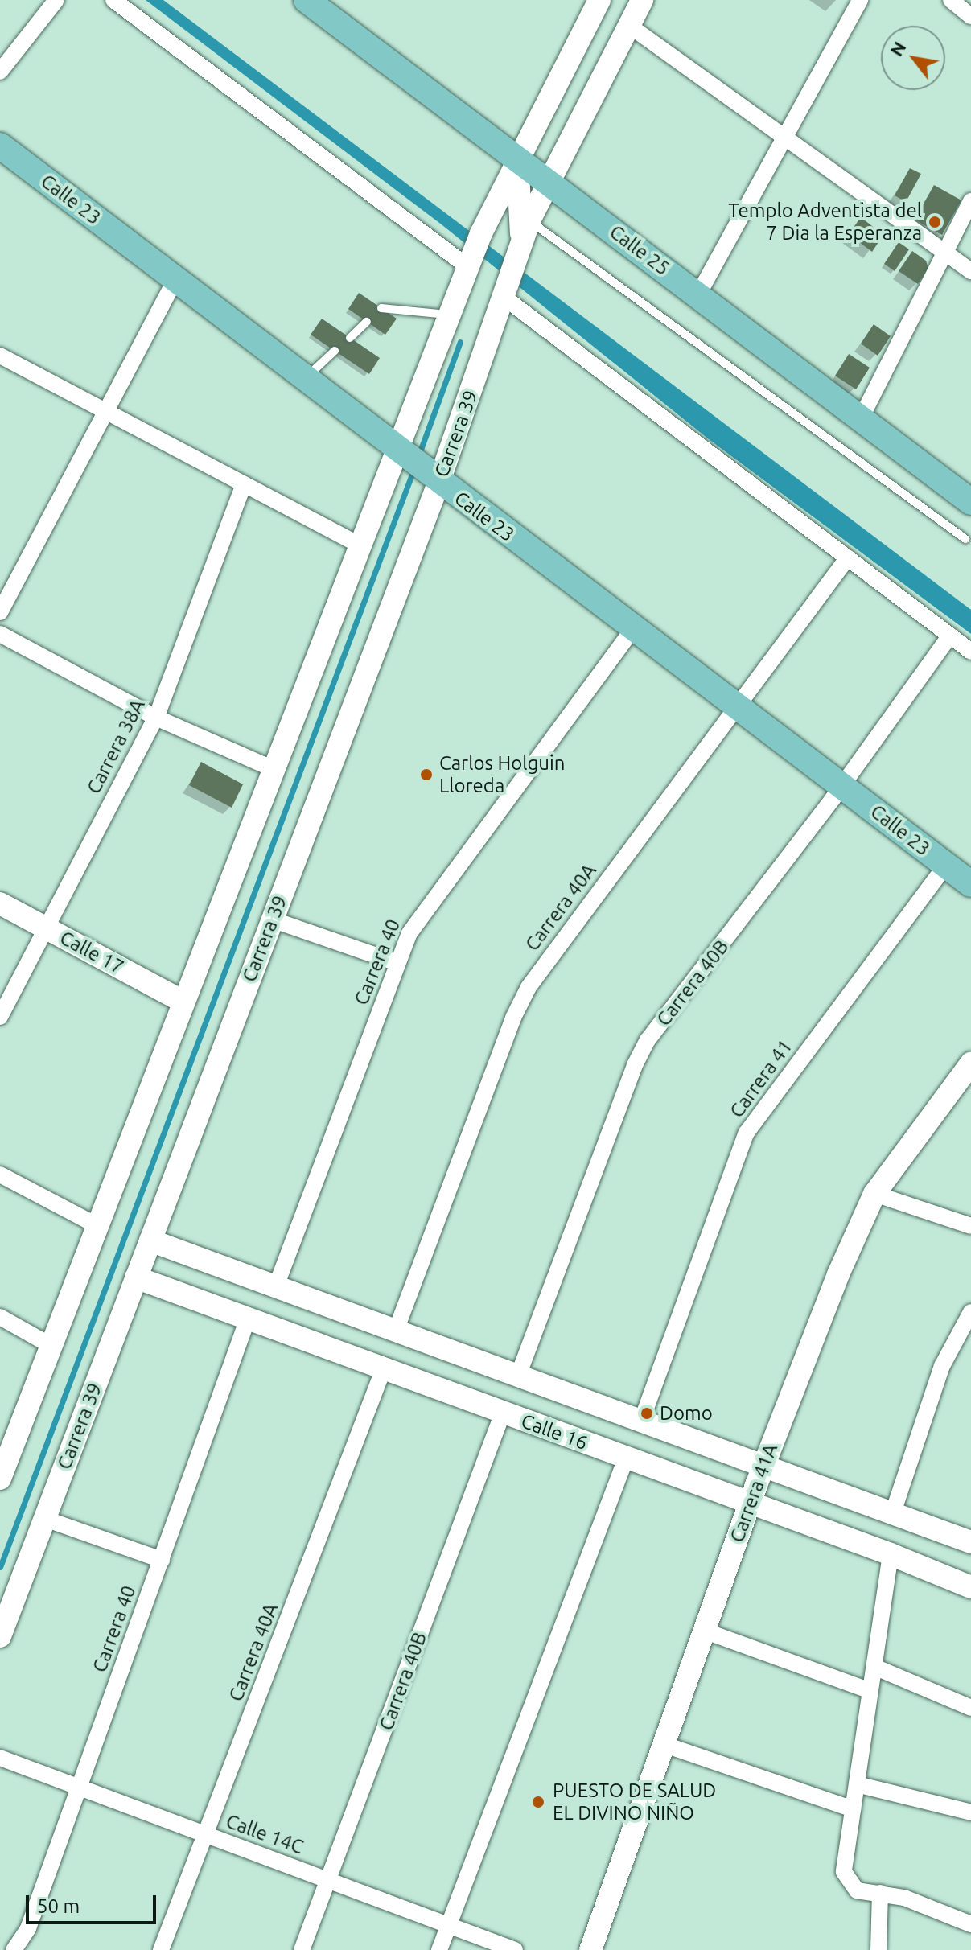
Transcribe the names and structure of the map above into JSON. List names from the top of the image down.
{
  "streets": {
    "main road": [
      "Calle 23",
      "Calle 25",
      "Carrera 39",
      "Calle 17",
      "Calle 16",
      "Carrera 41A"
    ],
    "street": [
      "Carrera 38A",
      "Carrera 40A",
      "Carrera 40",
      "Carrera 40B",
      "Carrera 41",
      "Calle 14C"
    ]
  },
  "crossings": [
    ["Calle 23", "Carrera 39"],
    ["Calle 23", "Carrera 40A"],
    ["Calle 23", "Carrera 40"],
    ["Calle 23", "Carrera 40B"],
    ["Calle 23", "Carrera 41"],
    ["Calle 25", "Carrera 39"],
    ["Carrera 39", "Calle 16"],
    ["Carrera 38A", "Calle 17"],
    ["Carrera 40A", "Calle 16"],
    ["Carrera 40A", "Calle 14C"],
    ["Carrera 40", "Calle 16"],
    ["Carrera 40", "Calle 14C"],
    ["Carrera 40B", "Calle 16"],
    ["Carrera 40B", "Calle 14C"],
    ["Carrera 41", "Calle 16"],
    ["Calle 16", "Carrera 41A"]
  ],
  "places": [
    "Templo Adventista del 7 Dia la Esperanza",
    "Carlos Holguin Lloreda",
    "Domo",
    "PUESTO DE SALUD EL DIVINO NIÑO"
  ],
  "scale_bar": "50 m",
  "north": "top left"
}
